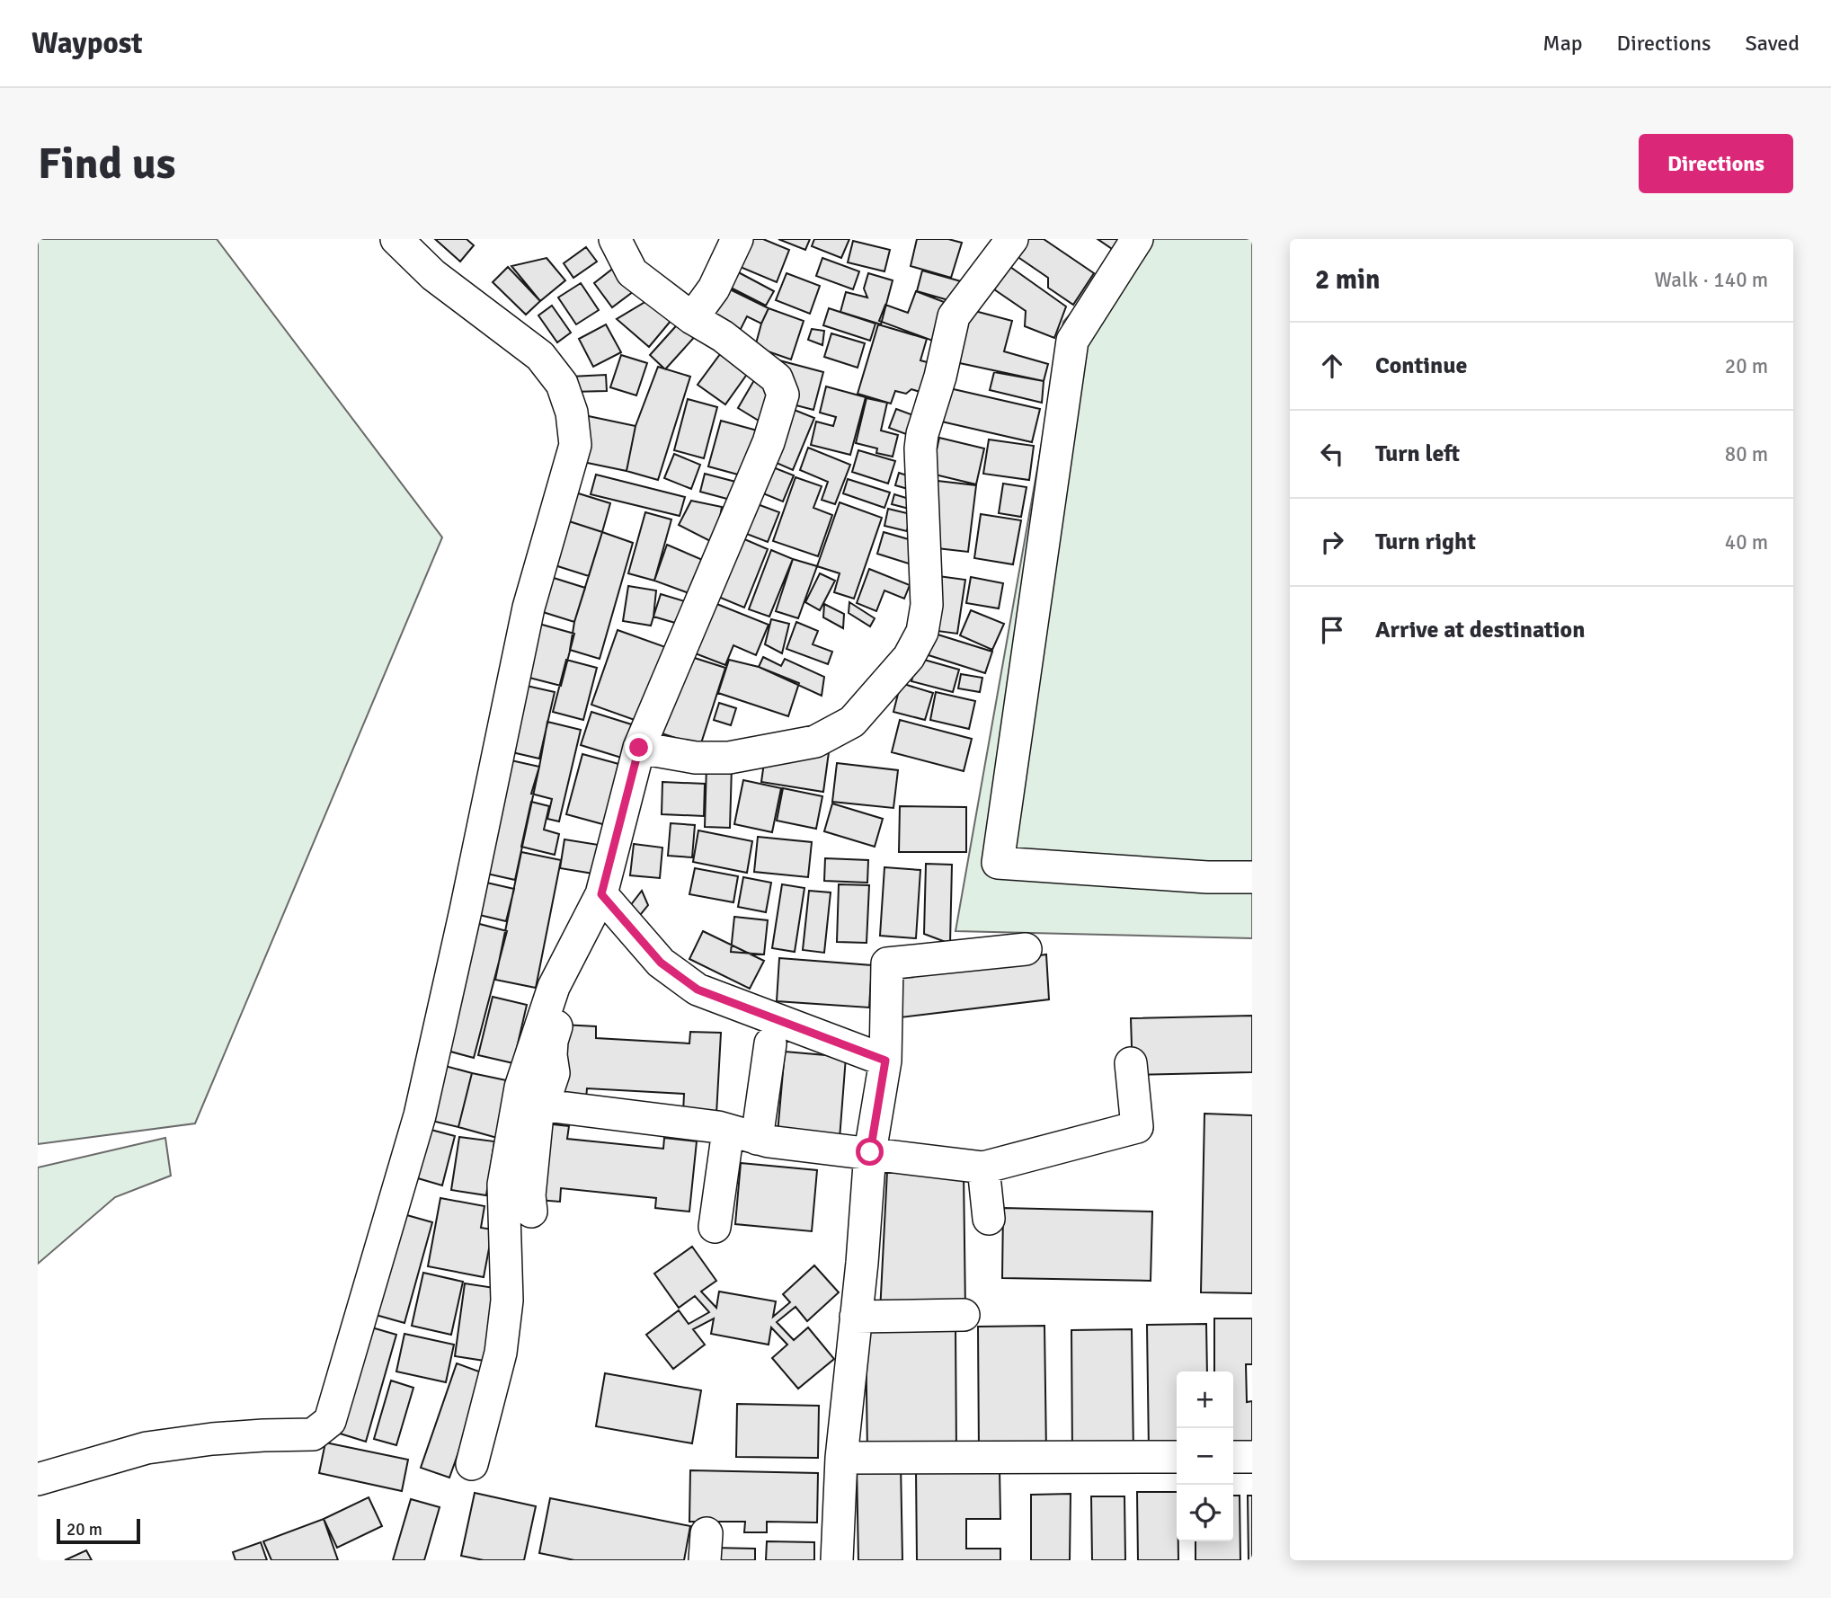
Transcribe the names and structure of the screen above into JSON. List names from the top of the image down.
{
  "scale_bar": "20 m",
  "page": {
    "header": "Waypost",
    "nav": ["Map", "Directions", "Saved"],
    "buttons": "Directions",
    "title": "Find us",
    "heading": ["2 min", "Walk · 140 m"],
    "list": [
      ["Continue", "20 m"],
      ["Turn left", "80 m"],
      ["Turn right", "40 m"],
      "Arrive at destination"
    ],
    "map_buttons": ["+", "−"],
    "scale": "20 m"
  }
}
